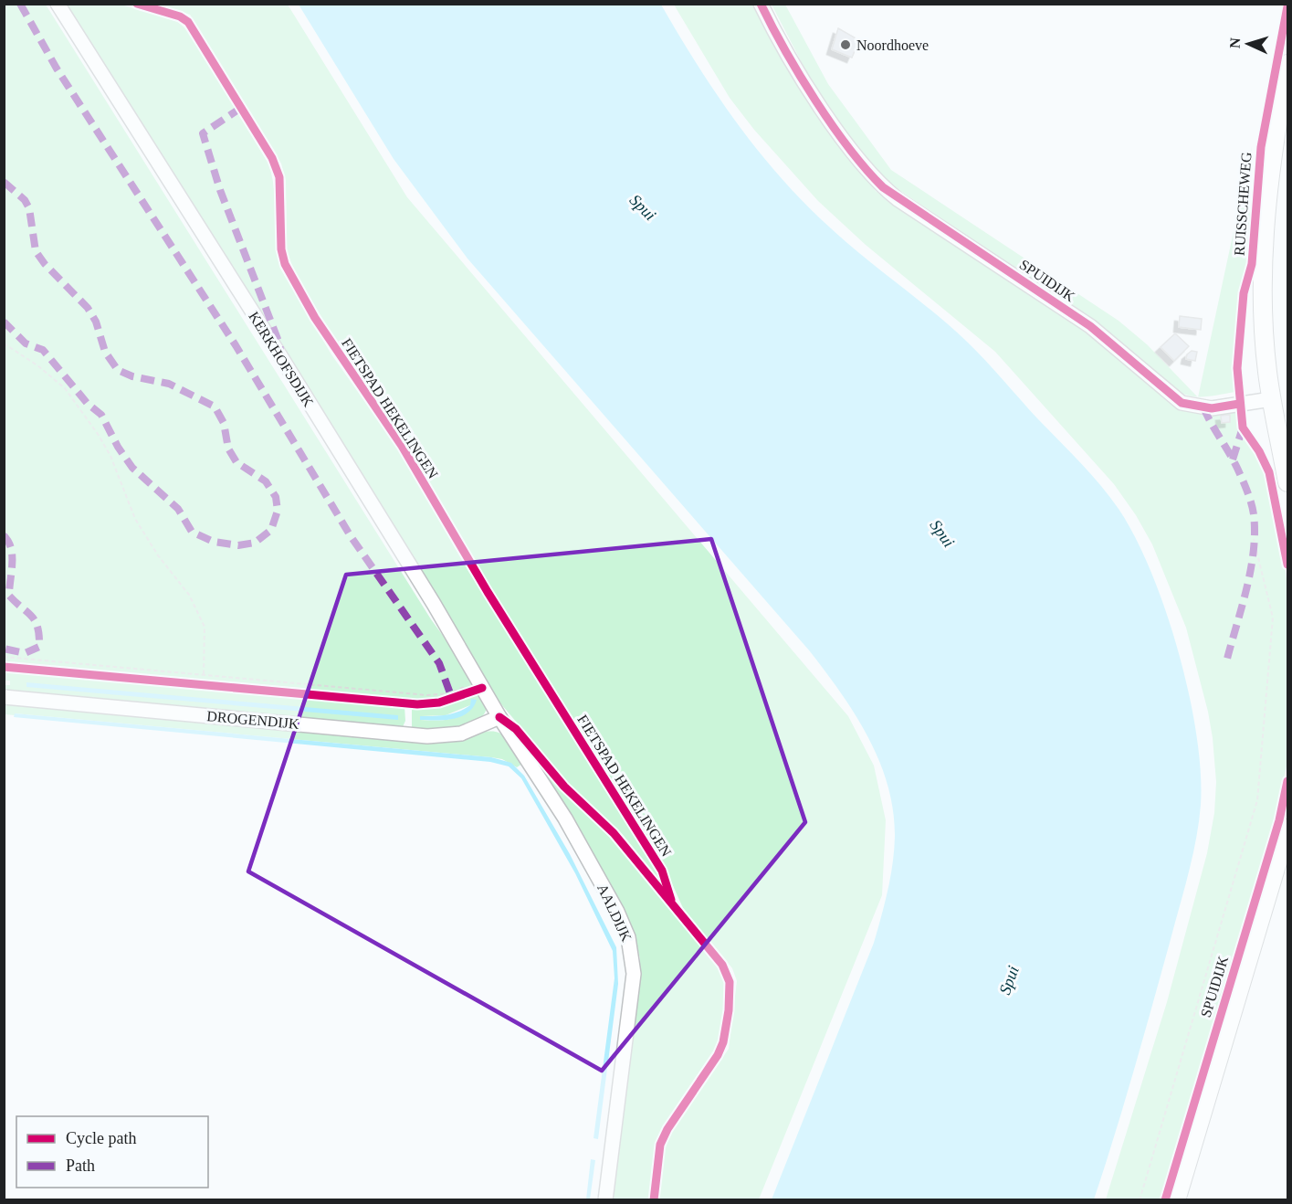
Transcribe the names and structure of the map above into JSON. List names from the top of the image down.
{
  "streets": {
    "main road": ["RUISSCHEWEG", "SPUIDIJK"],
    "street": ["KERKHOFSDIJK", "DROGENDIJK", "AALDIJK"],
    "cycle path": ["FIETSPAD HEKELINGEN"]
  },
  "crossings": [
    ["RUISSCHEWEG", "SPUIDIJK"],
    ["KERKHOFSDIJK", "DROGENDIJK"],
    ["KERKHOFSDIJK", "AALDIJK"],
    ["DROGENDIJK", "AALDIJK"]
  ],
  "water": ["Spui"],
  "places": ["Noordhoeve"],
  "legend": ["Cycle path", "Path"],
  "north": "left"
}
